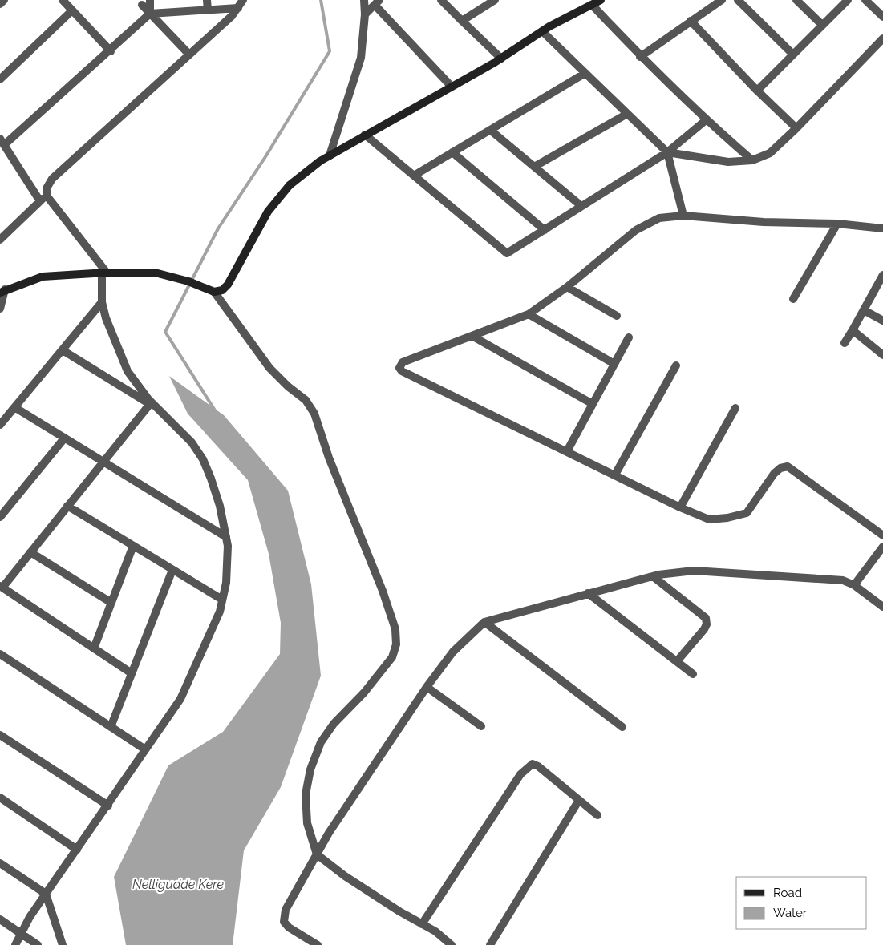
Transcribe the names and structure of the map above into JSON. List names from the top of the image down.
{
  "water": ["Nelligudde Kere"],
  "legend": ["Road", "Water"]
}
